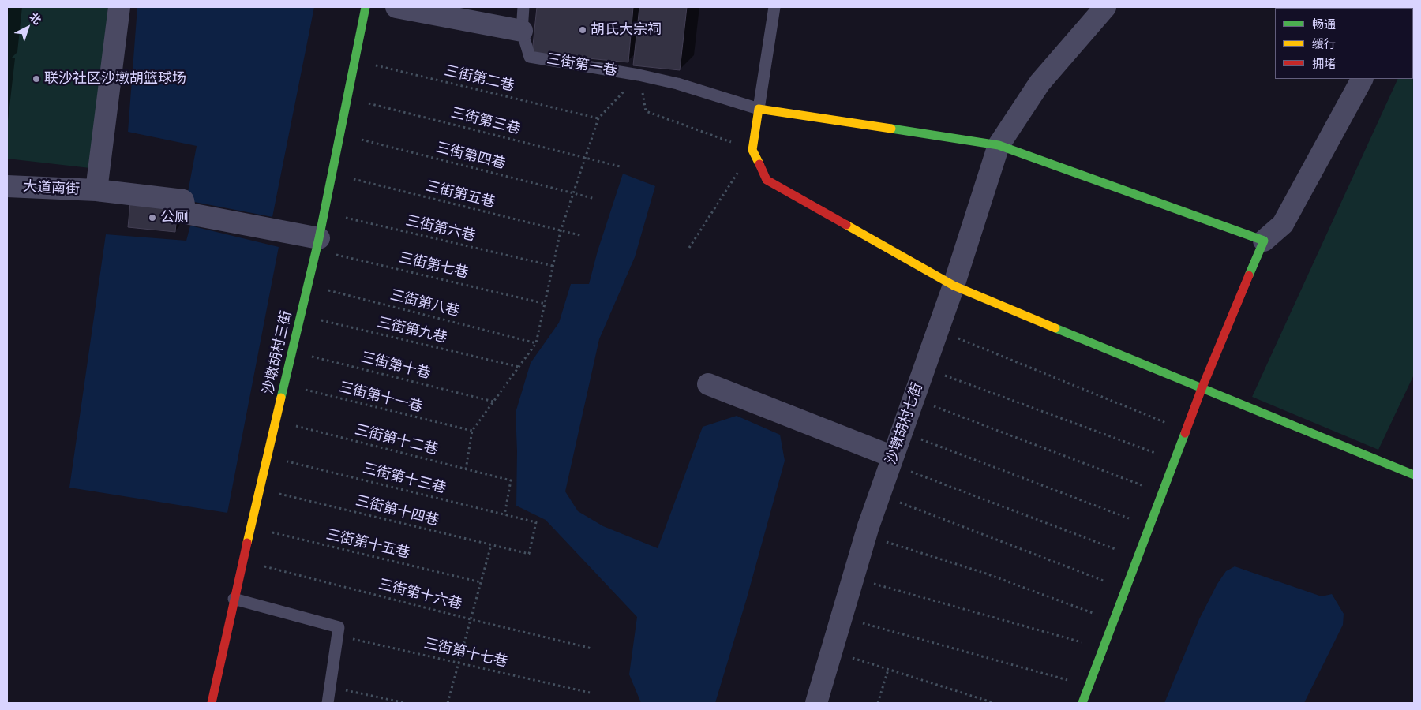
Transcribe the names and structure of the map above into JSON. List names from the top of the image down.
{
  "streets": {
    "street": ["大道南街", "沙墩胡村三街", "沙墩胡村七街"],
    "lane": ["三街第一巷"],
    "path": [
      "三街第二巷",
      "三街第三巷",
      "三街第四巷",
      "三街第五巷",
      "三街第六巷",
      "三街第七巷",
      "三街第八巷",
      "三街第九巷",
      "三街第十巷",
      "三街第十一巷",
      "三街第十二巷",
      "三街第十三巷",
      "三街第十四巷",
      "三街第十五巷",
      "三街第十六巷",
      "三街第十七巷"
    ]
  },
  "crossings": [
    ["三街第二巷", "沙墩胡村三街"],
    ["三街第三巷", "沙墩胡村三街"],
    ["三街第四巷", "沙墩胡村三街"],
    ["大道南街", "三街第七巷"],
    ["大道南街", "沙墩胡村三街"],
    ["三街第五巷", "沙墩胡村三街"],
    ["三街第六巷", "沙墩胡村三街"],
    ["三街第七巷", "沙墩胡村三街"],
    ["三街第八巷", "沙墩胡村三街"],
    ["三街第九巷", "沙墩胡村三街"],
    ["沙墩胡村三街", "三街第十巷"],
    ["沙墩胡村三街", "三街第十一巷"],
    ["沙墩胡村三街", "三街第十二巷"],
    ["沙墩胡村三街", "三街第十三巷"],
    ["沙墩胡村三街", "三街第十四巷"],
    ["沙墩胡村三街", "三街第十五巷"],
    ["沙墩胡村三街", "三街第十六巷"],
    ["三街第十二巷", "三街第十三巷"],
    ["三街第十三巷", "三街第十四巷"]
  ],
  "places": ["胡氏大宗祠", "联沙社区沙墩胡篮球场", "公厕"],
  "legend": ["畅通", "缓行", "拥堵"],
  "north": "top right"
}
